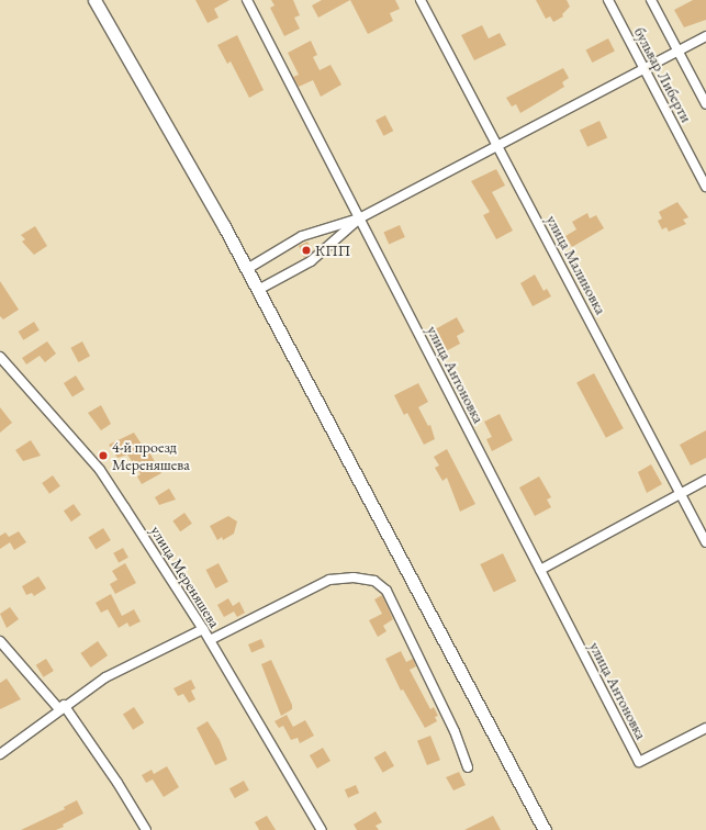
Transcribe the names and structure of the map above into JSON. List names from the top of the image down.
{
  "streets": {
    "street": [
      "бульвар Либерти",
      "улица Малиновка",
      "улица Антоновка",
      "улица Мереняшева"
    ]
  },
  "places": ["КПП", "4-й проезд Мереняшева"]
}
